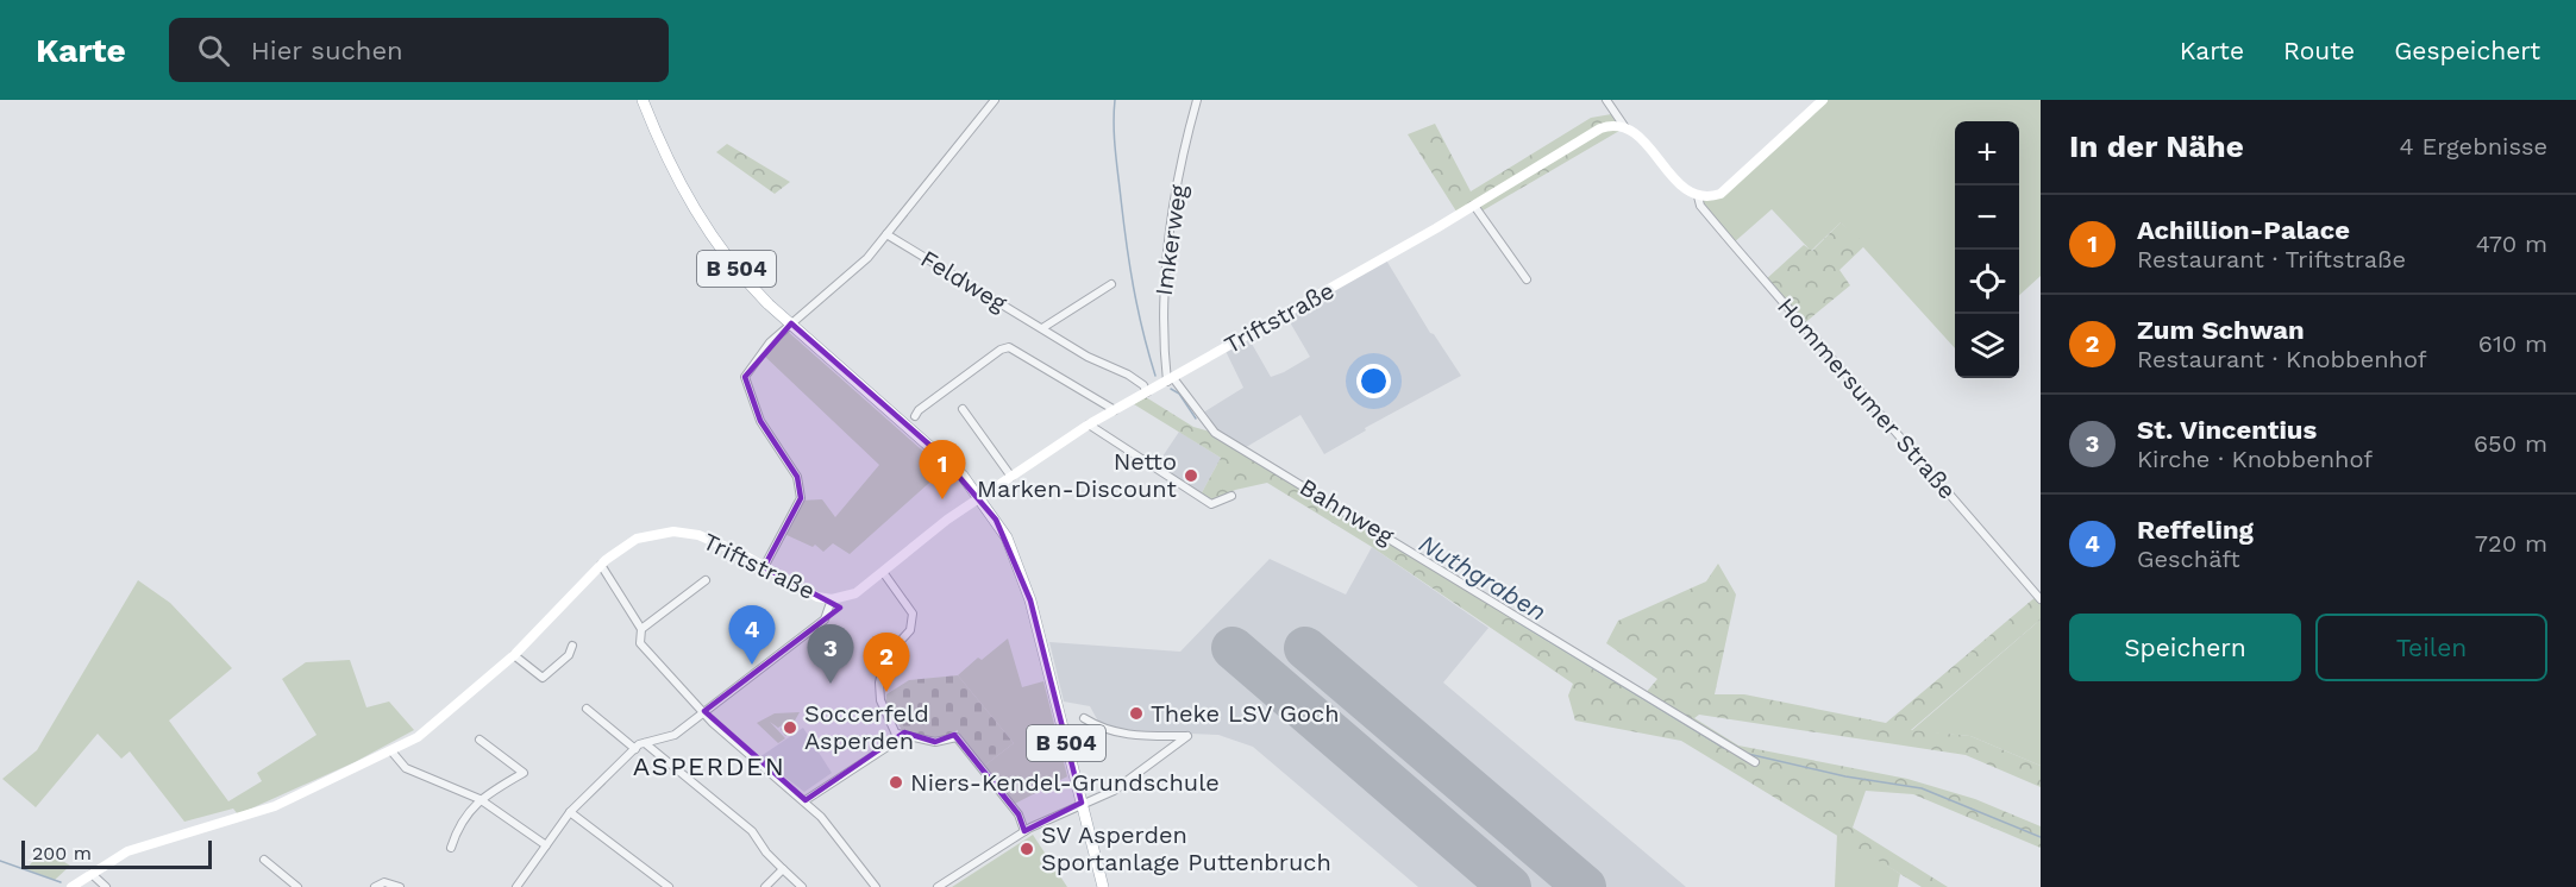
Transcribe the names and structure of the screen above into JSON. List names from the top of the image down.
{
  "streets": {
    "main road": ["B 504"],
    "street": [
      "Imkerweg",
      "Feldweg",
      "Triftstraße",
      "Hommersumer Straße",
      "Bahnweg"
    ]
  },
  "crossings": [
    ["Imkerweg", "Triftstraße"],
    ["Imkerweg", "Bahnweg"],
    ["B 504", "Triftstraße"],
    ["Feldweg", "Triftstraße"],
    ["Triftstraße", "Bahnweg"]
  ],
  "districts": ["ASPERDEN"],
  "water": ["Nuthgraben"],
  "places": [
    "Netto Marken-Discount",
    "Theke LSV Goch",
    "Soccerfeld Asperden",
    "Niers-Kendel-Grundschule",
    "SV Asperden Sportanlage Puttenbruch"
  ],
  "scale_bar": "200 m",
  "page": {
    "header": "Karte",
    "search": "Hier suchen",
    "nav": ["Karte", "Route", "Gespeichert"],
    "heading": ["In der Nähe", "4 Ergebnisse"],
    "map_buttons": ["+", "−"],
    "list": [
      {
        "mark": "1",
        "name": "Achillion-Palace",
        "note": "Restaurant · Triftstraße",
        "value": "470 m"
      },
      {
        "mark": "2",
        "name": "Zum Schwan",
        "note": "Restaurant · Knobbenhof",
        "value": "610 m"
      },
      {
        "mark": "3",
        "name": "St. Vincentius",
        "note": "Kirche · Knobbenhof",
        "value": "650 m"
      },
      {
        "mark": "4",
        "name": "Reffeling",
        "note": "Geschäft",
        "value": "720 m"
      }
    ],
    "pins": [
      "1",
      "4",
      "3",
      "2"
    ],
    "buttons": ["Speichern", "Teilen"],
    "scale": "200 m"
  }
}
